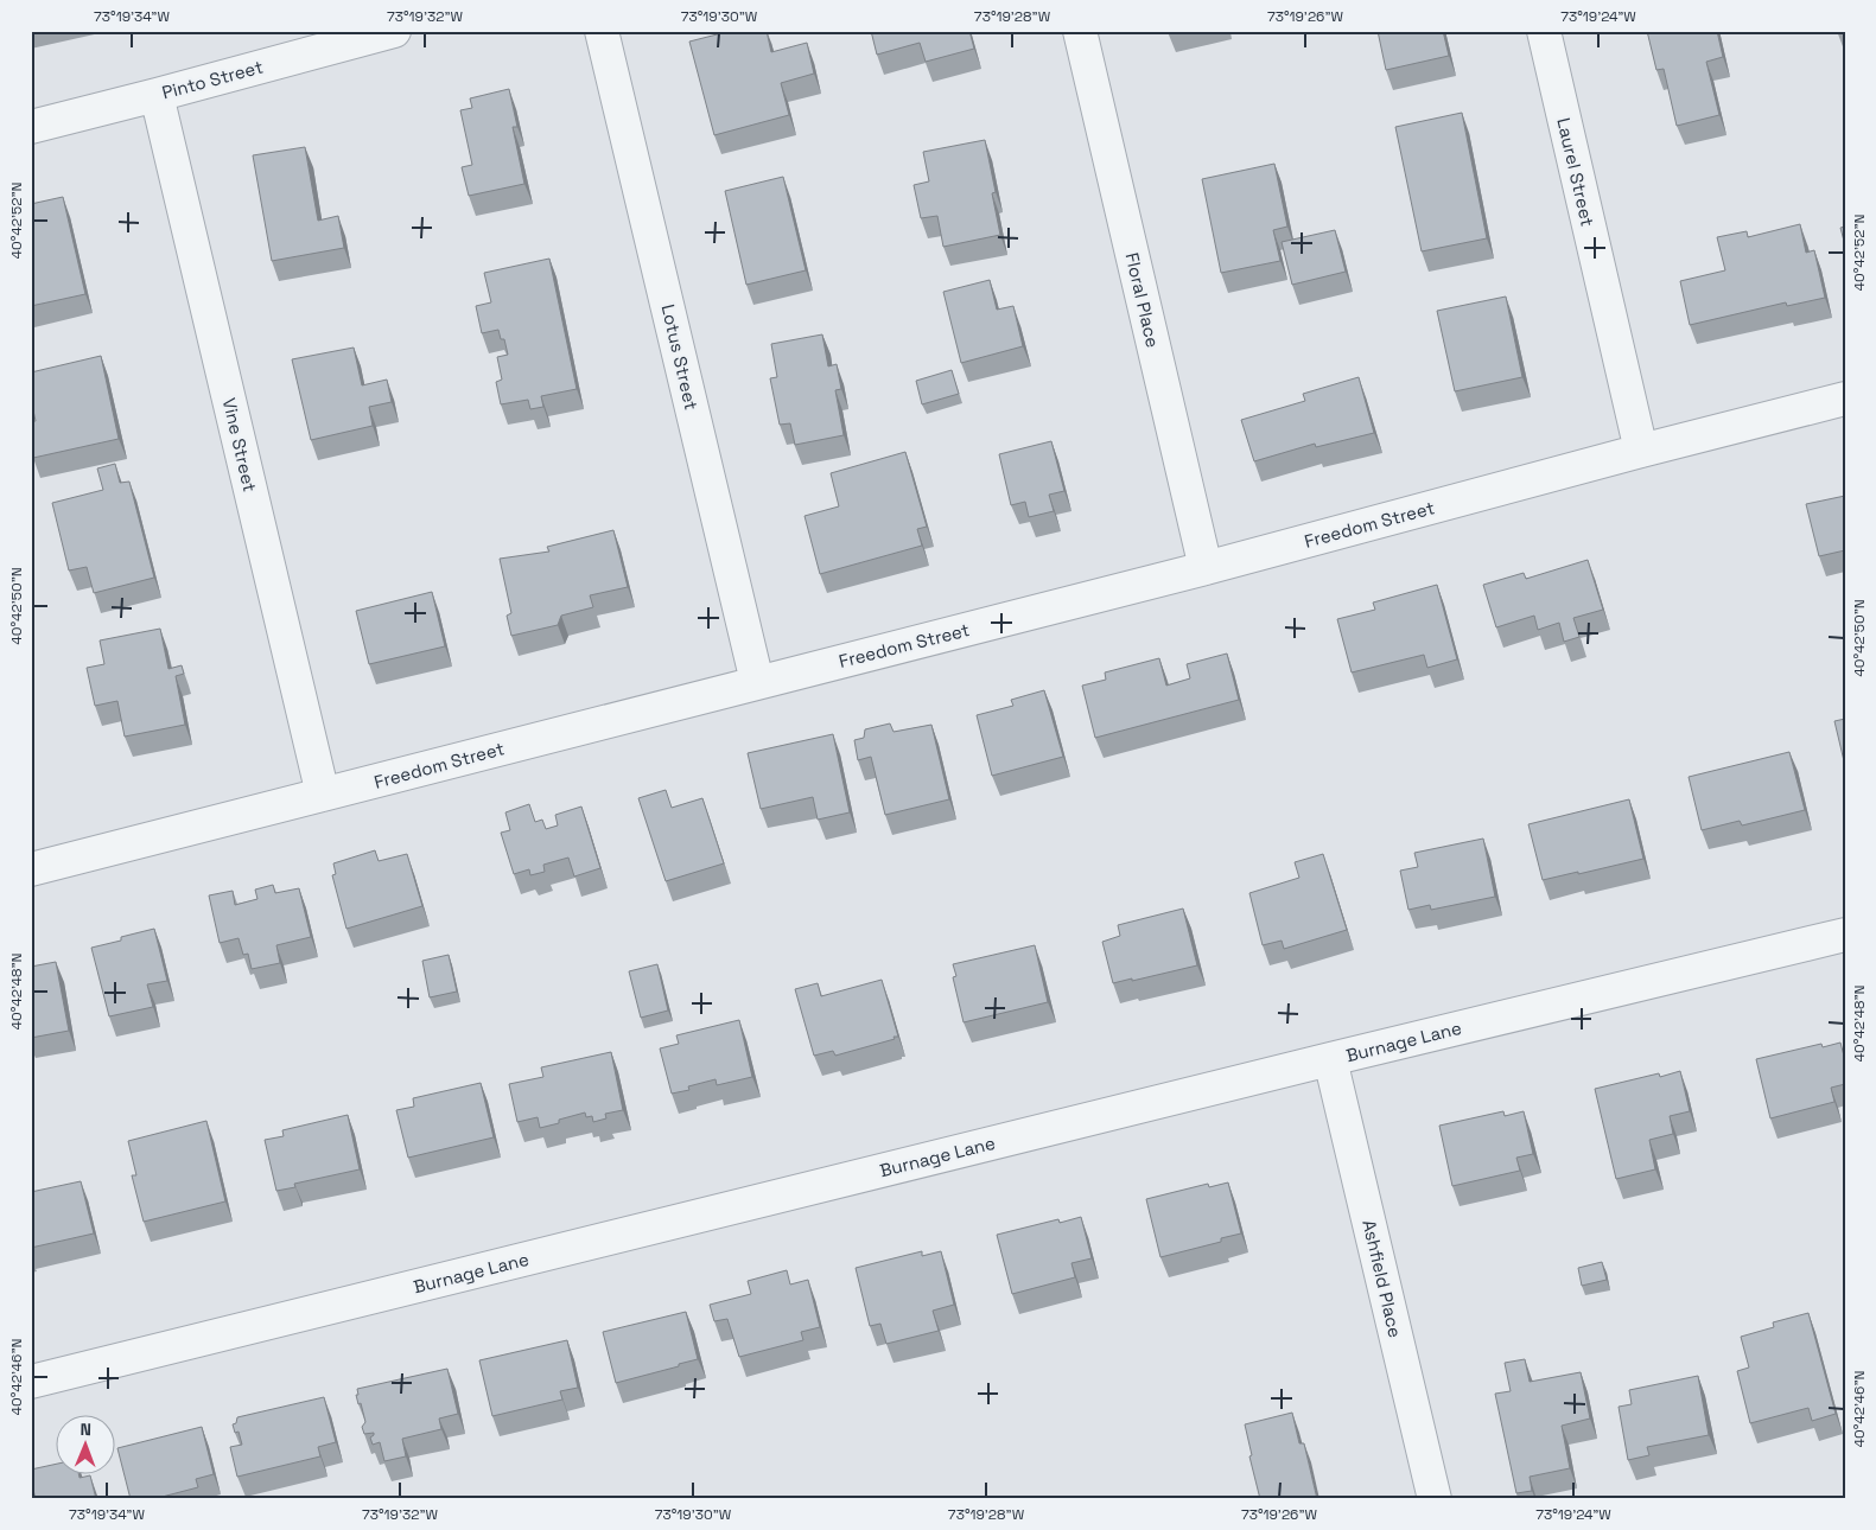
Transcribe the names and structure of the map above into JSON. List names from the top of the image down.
{
  "streets": {
    "street": [
      "Pinto Street",
      "Laurel Street",
      "Floral Place",
      "Lotus Street",
      "Vine Street",
      "Freedom Street",
      "Burnage Lane",
      "Ashfield Place"
    ]
  },
  "crossings": [
    ["Pinto Street", "Vine Street"],
    ["Laurel Street", "Freedom Street"],
    ["Floral Place", "Freedom Street"],
    ["Lotus Street", "Freedom Street"],
    ["Vine Street", "Freedom Street"],
    ["Burnage Lane", "Ashfield Place"]
  ],
  "north": "top",
  "coordinates": [
    "73°19'34\"W",
    "73°19'32\"W",
    "73°19'30\"W",
    "73°19'28\"W",
    "73°19'26\"W",
    "73°19'24\"W",
    "40°42'52\"N",
    "40°42'50\"N",
    "40°42'48\"N",
    "40°42'46\"N"
  ]
}
